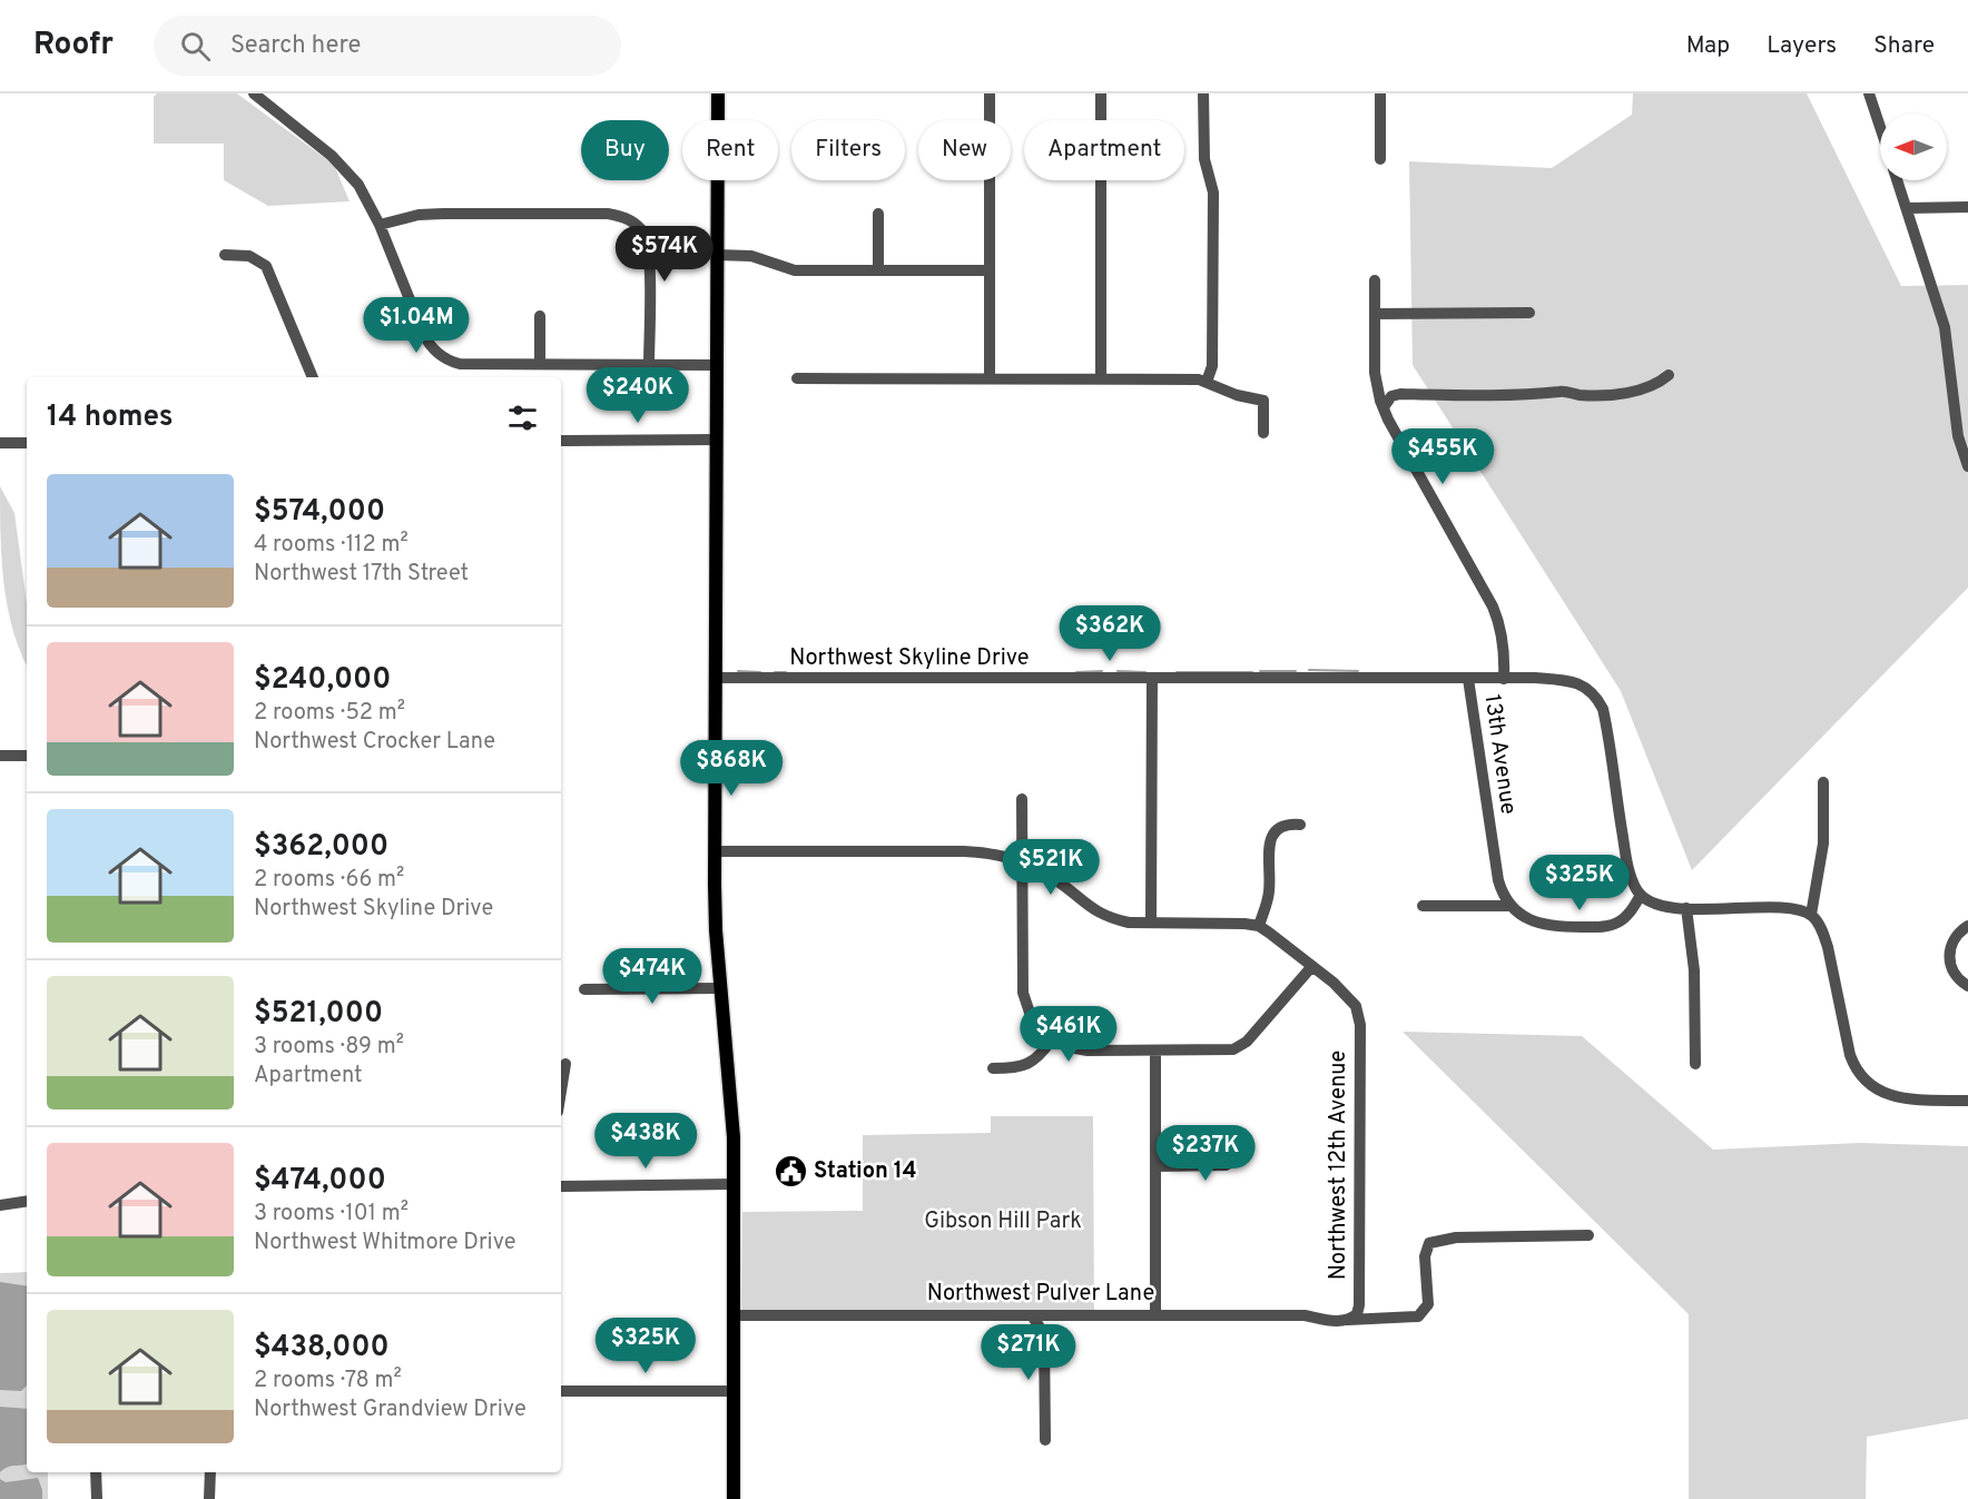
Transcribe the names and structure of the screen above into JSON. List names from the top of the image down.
{
  "streets": {
    "street": [
      "Northwest Skyline Drive",
      "13th Avenue",
      "Northwest 12th Avenue",
      "Northwest Pulver Lane"
    ]
  },
  "crossings": [
    ["Northwest Skyline Drive", "13th Avenue"],
    ["Northwest 12th Avenue", "Northwest Pulver Lane"]
  ],
  "parks": ["Gibson Hill Park"],
  "places": {
    "public building": ["Station 14"]
  },
  "north": "left",
  "page": {
    "header": "Roofr",
    "search": "Search here",
    "nav": ["Map", "Layers", "Share"],
    "chip": [
      "Buy",
      "Rent",
      "Filters",
      "New",
      "Apartment"
    ],
    "price": [
      "$574K",
      "$1.04M",
      "$240K",
      "$455K",
      "$362K",
      "$868K",
      "$521K",
      "$325K",
      "$474K",
      "$461K",
      "$438K",
      "$237K",
      "$325K",
      "$271K"
    ],
    "heading": "14 homes",
    "list": [
      {
        "name": "$574,000",
        "note": "4 rooms · 112 m² · Northwest 17th Street"
      },
      {
        "name": "$240,000",
        "note": "2 rooms · 52 m² · Northwest Crocker Lane"
      },
      {
        "name": "$362,000",
        "note": "2 rooms · 66 m² · Northwest Skyline Drive"
      },
      {
        "name": "$521,000",
        "note": "3 rooms · 89 m² · Apartment"
      },
      {
        "name": "$474,000",
        "note": "3 rooms · 101 m² · Northwest Whitmore Drive"
      },
      {
        "name": "$438,000",
        "note": "2 rooms · 78 m² · Northwest Grandview Drive"
      }
    ]
  }
}
